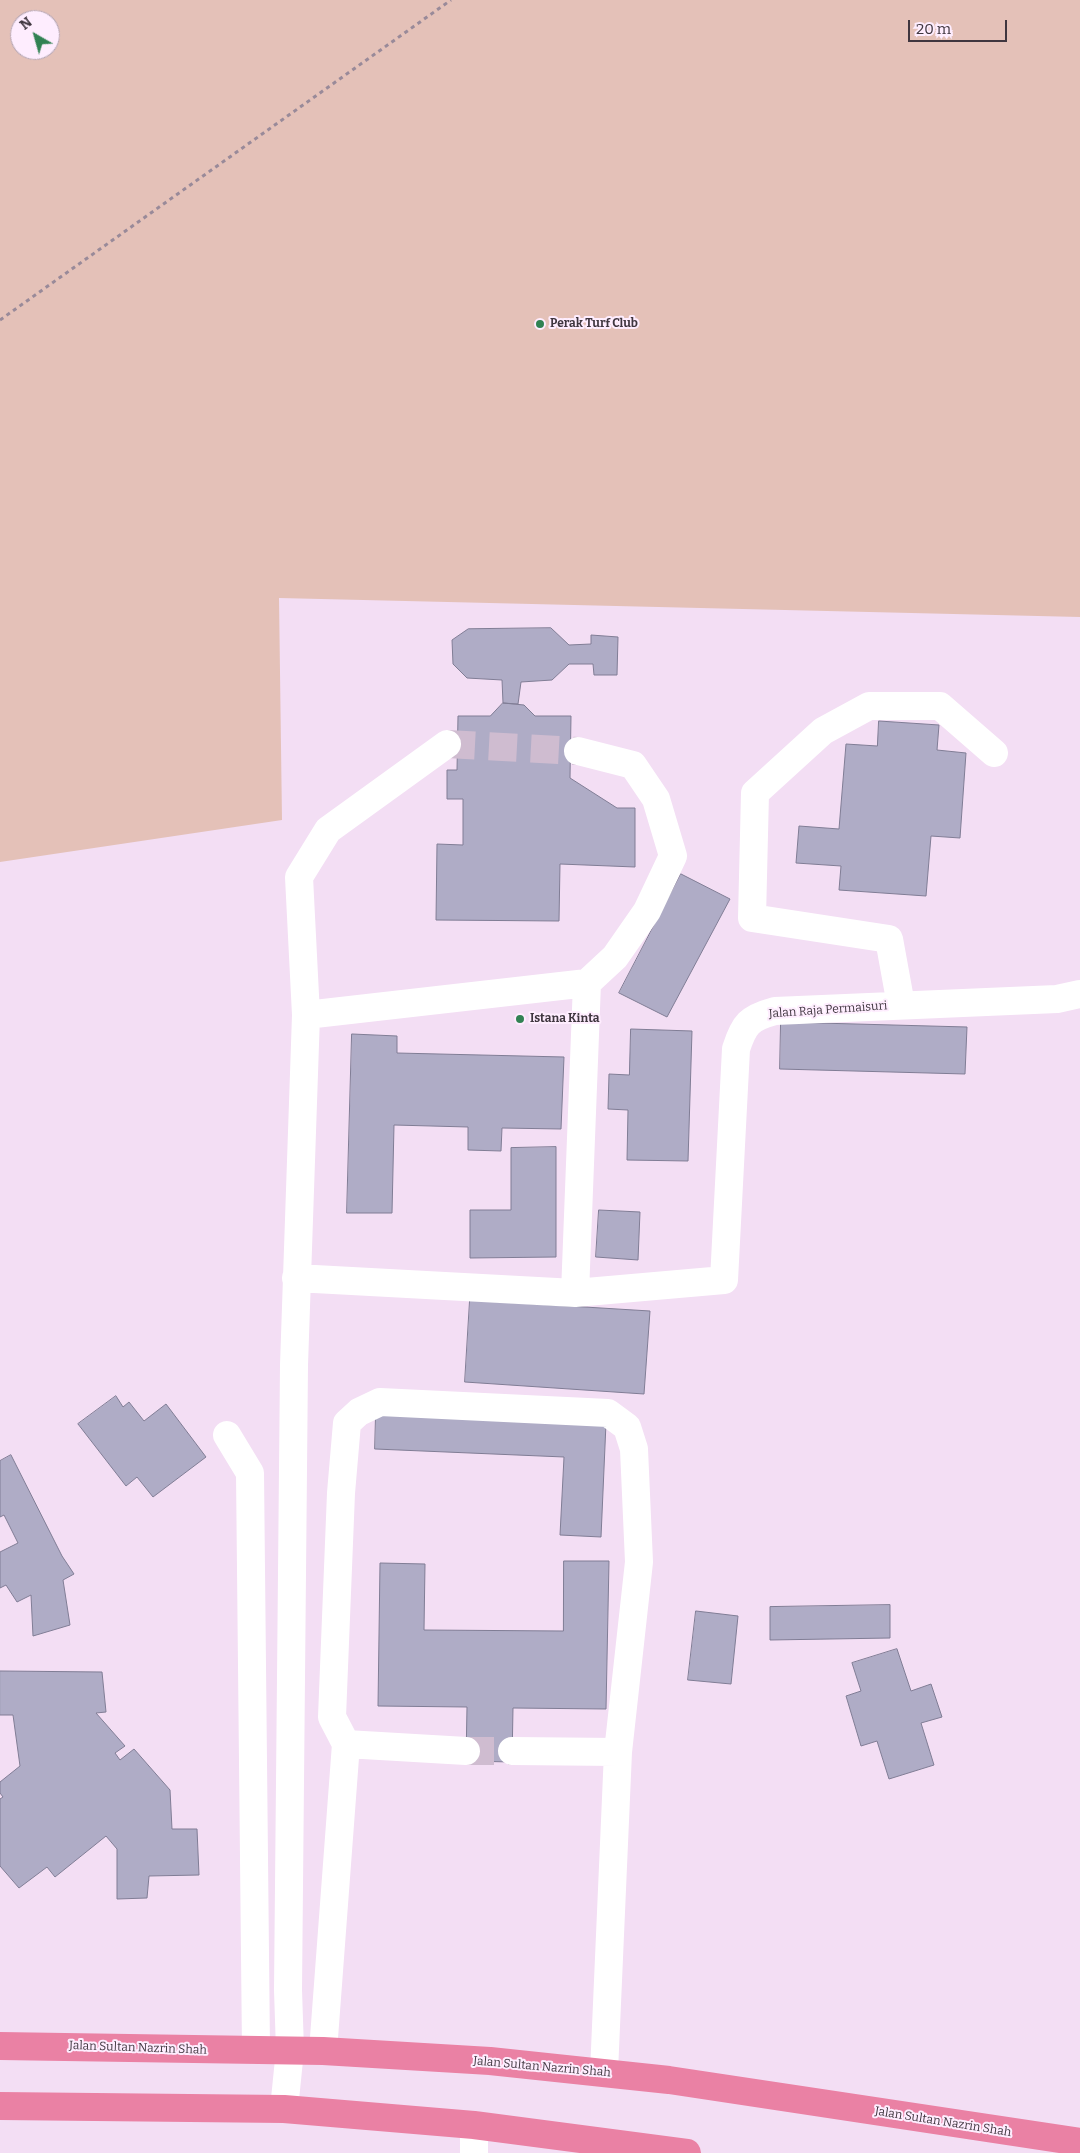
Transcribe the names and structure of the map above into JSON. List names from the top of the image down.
{
  "streets": {
    "highway": ["Jalan Sultan Nazrin Shah"],
    "street": ["Jalan Raja Permaisuri"]
  },
  "places": ["Perak Turf Club", "Istana Kinta"],
  "scale_bar": "20 m",
  "north": "top left"
}
